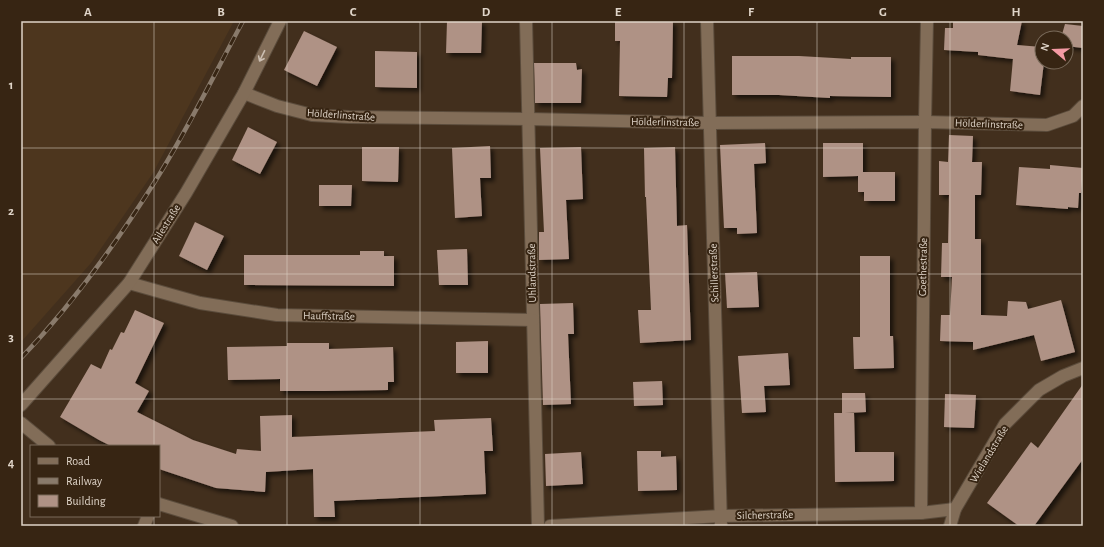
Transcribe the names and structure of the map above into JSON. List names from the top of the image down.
{
  "streets": {
    "street": [
      "Hölderlinstraße",
      "Ailestraße",
      "Goethestraße",
      "Uhlandstraße",
      "Schillerstraße",
      "Hauffstraße",
      "Wielandstraße",
      "Silcherstraße"
    ]
  },
  "crossings": [
    ["Hölderlinstraße", "Ailestraße"],
    ["Hölderlinstraße", "Goethestraße"],
    ["Hölderlinstraße", "Uhlandstraße"],
    ["Hölderlinstraße", "Schillerstraße"],
    ["Ailestraße", "Hauffstraße"],
    ["Goethestraße", "Silcherstraße"],
    ["Uhlandstraße", "Hauffstraße"],
    ["Schillerstraße", "Silcherstraße"],
    ["Wielandstraße", "Silcherstraße"]
  ],
  "legend": ["Road", "Railway", "Building"],
  "north": "left",
  "grid": {
    "columns": [
      "A",
      "B",
      "C",
      "D",
      "E",
      "F",
      "G",
      "H"
    ],
    "rows": [
      "1",
      "2",
      "3",
      "4"
    ]
  }
}
